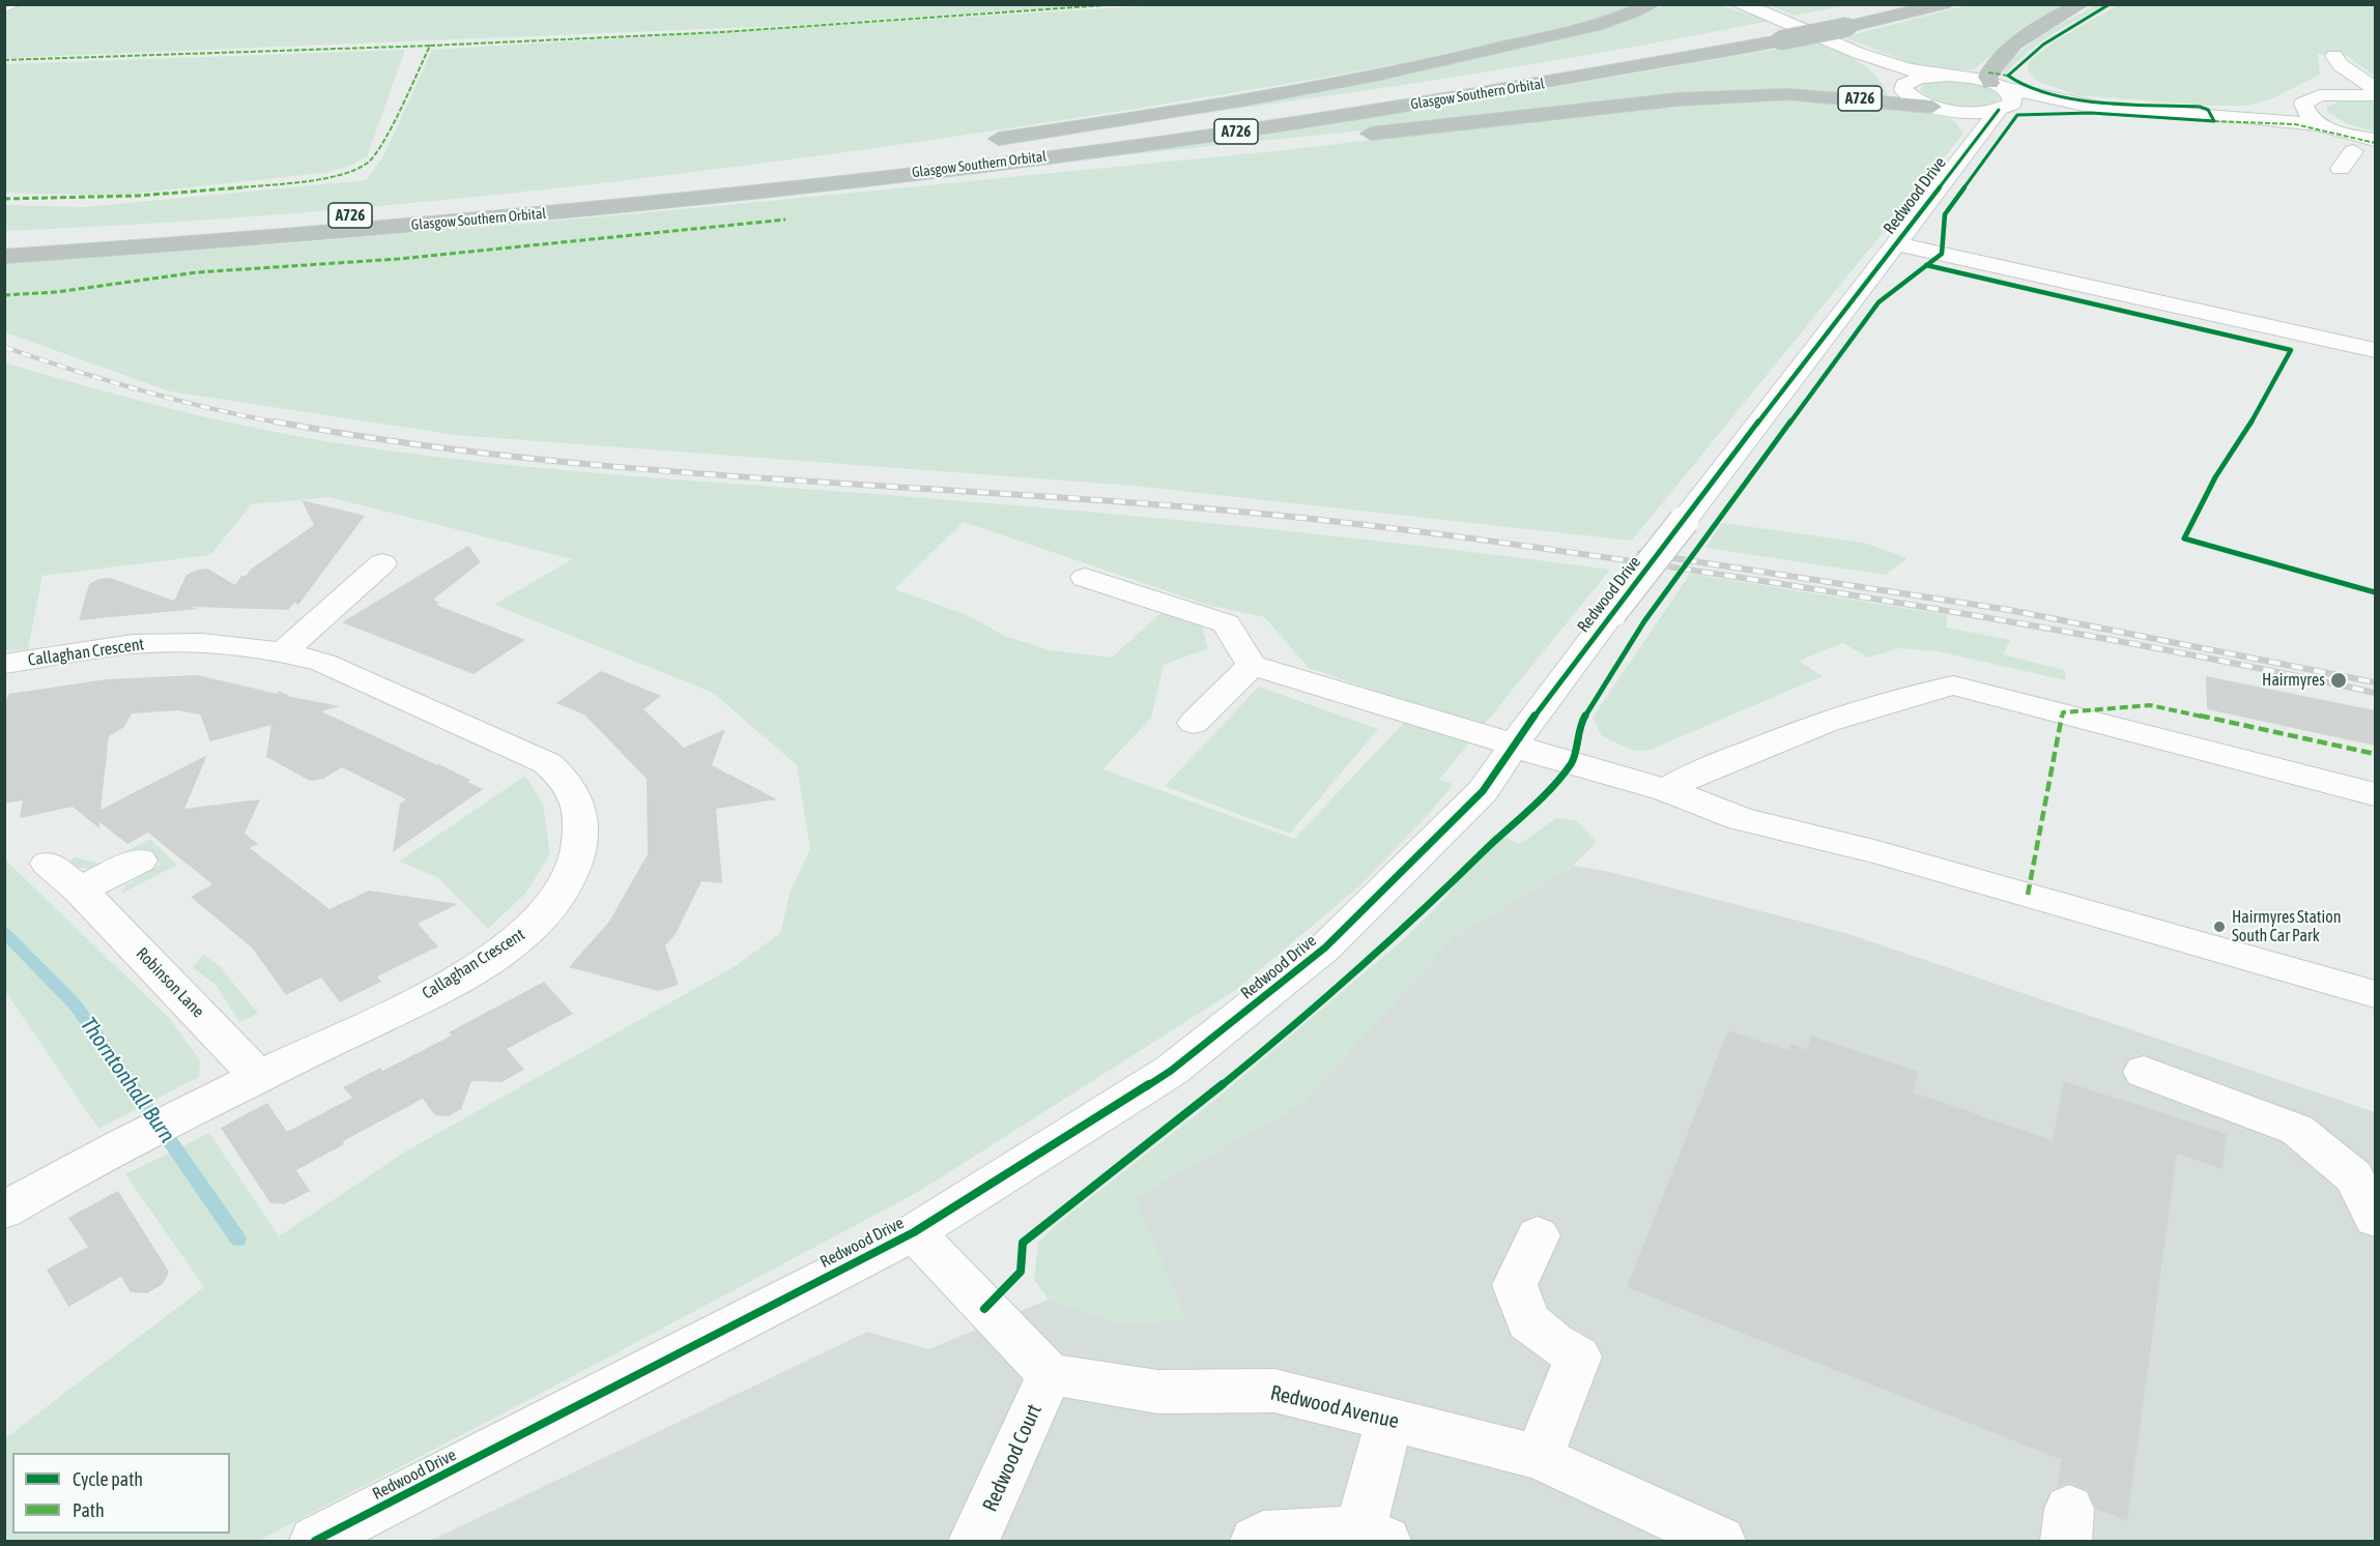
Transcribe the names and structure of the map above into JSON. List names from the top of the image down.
{
  "streets": {
    "highway": ["Glasgow Southern Orbital", "A726"],
    "street": [
      "Redwood Drive",
      "Callaghan Crescent",
      "Robinson Lane",
      "Redwood Avenue",
      "Redwood Court"
    ]
  },
  "crossings": [
    ["Glasgow Southern Orbital", "A726"],
    ["Callaghan Crescent", "Robinson Lane"],
    ["Redwood Avenue", "Redwood Court"]
  ],
  "water": ["Thorntonhall Burn"],
  "places": ["Hairmyres", "Hairmyres Station South Car Park"],
  "legend": ["Cycle path", "Path"]
}
